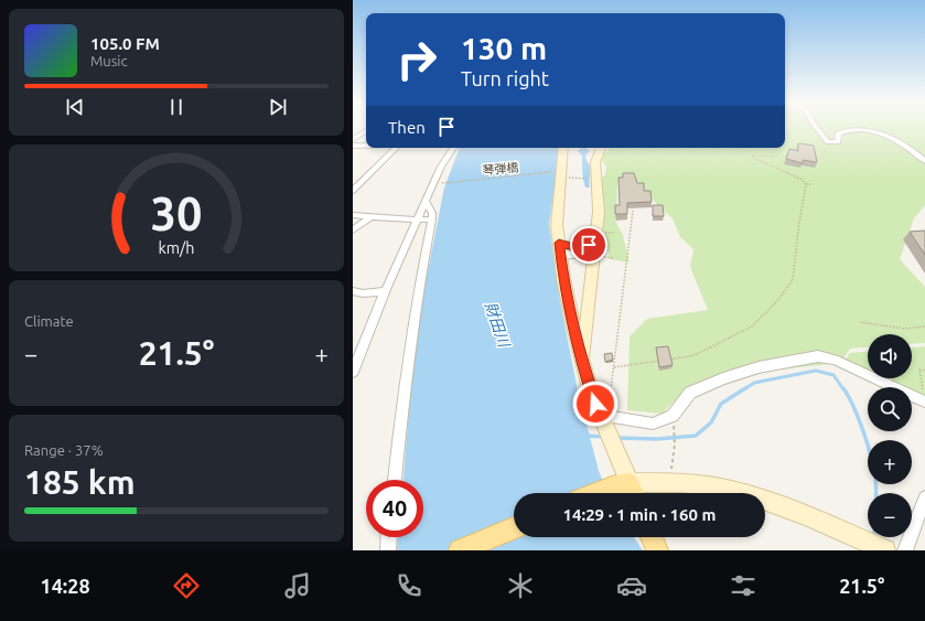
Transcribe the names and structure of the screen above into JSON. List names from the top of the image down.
{
  "streets": {
    "path": ["琴弾橋"]
  },
  "water": ["財田川"],
  "page": {
    "turn": ["130 m", "Turn right"],
    "song": ["105.0 FM", "Music"],
    "then": "Then",
    "tile": [
      "Climate",
      ["Range · 37%", "185 km"]
    ],
    "map_buttons": ["+", "−"],
    "heat": ["−", "21.5°", "+"],
    "limit": "40",
    "trip": "14:29 · 1 min · 160 m",
    "tabs": ["14:28", "21.5°"],
    "gauge": ["30", "km/h"]
  }
}
